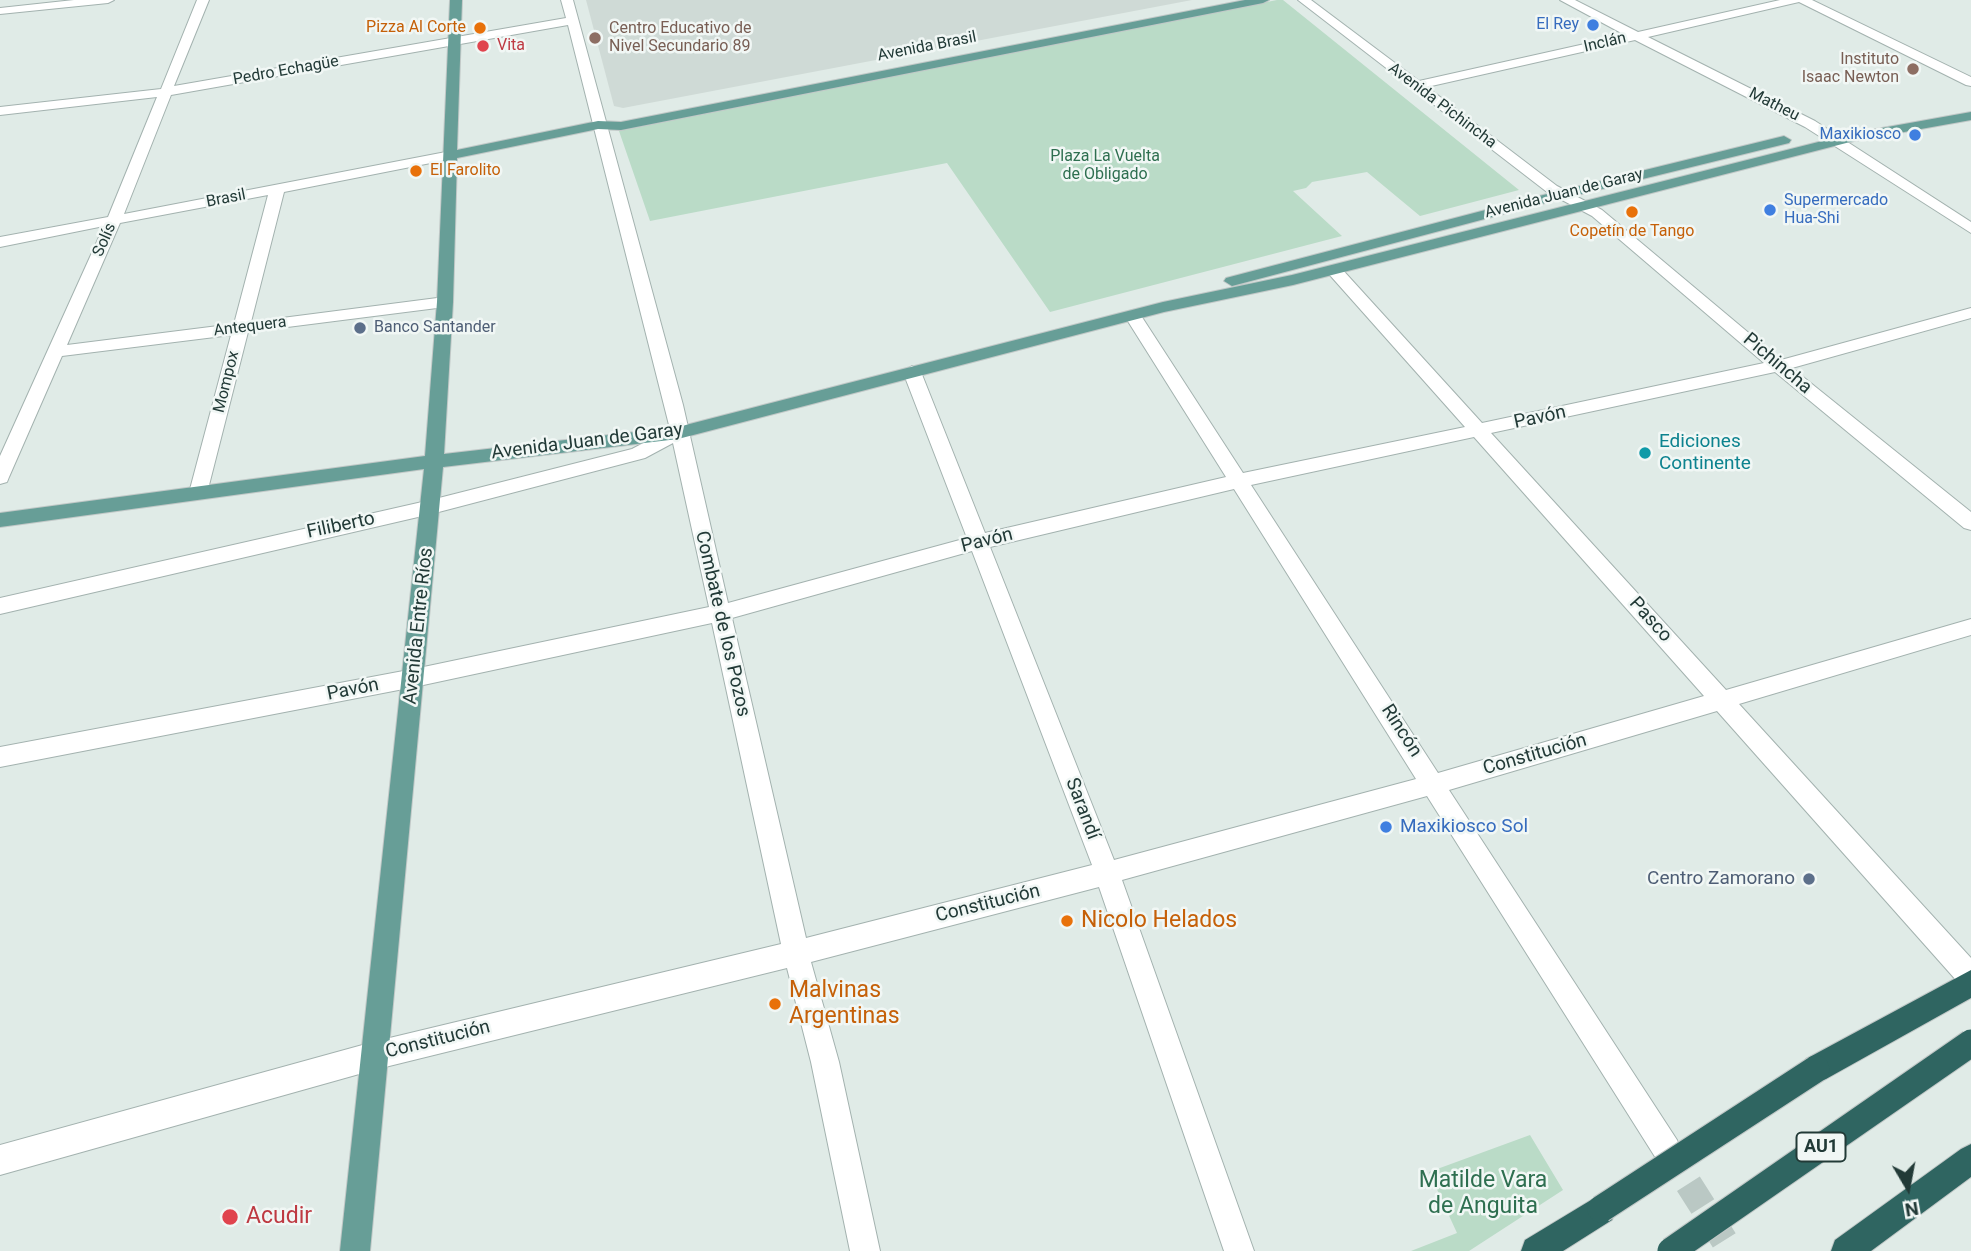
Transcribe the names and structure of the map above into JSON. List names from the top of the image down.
{
  "streets": {
    "highway": ["AU1"],
    "main road": ["Avenida Brasil", "Avenida Juan de Garay", "Avenida Entre Ríos"],
    "street": [
      "Inclán",
      "Pedro Echagüe",
      "Matheu",
      "Avenida Pichincha",
      "Brasil",
      "Solís",
      "Antequera",
      "Pichincha",
      "Mompox",
      "Pavón",
      "Filiberto",
      "Pasco",
      "Combate de los Pozos",
      "Rincón",
      "Constitución",
      "Sarandí"
    ]
  },
  "crossings": [
    ["Inclán", "Matheu"],
    ["Inclán", "Avenida Pichincha"],
    ["Avenida Brasil", "Brasil"],
    ["Avenida Brasil", "Combate de los Pozos"],
    ["Avenida Brasil", "Avenida Entre Ríos"],
    ["Pedro Echagüe", "Solís"],
    ["Pedro Echagüe", "Combate de los Pozos"],
    ["Pedro Echagüe", "Avenida Entre Ríos"],
    ["Matheu", "Avenida Juan de Garay"],
    ["Avenida Pichincha", "Avenida Juan de Garay"],
    ["Avenida Pichincha", "Pichincha"],
    ["Avenida Juan de Garay", "Pichincha"],
    ["Avenida Juan de Garay", "Mompox"],
    ["Avenida Juan de Garay", "Filiberto"],
    ["Avenida Juan de Garay", "Pasco"],
    ["Avenida Juan de Garay", "Combate de los Pozos"],
    ["Avenida Juan de Garay", "Avenida Entre Ríos"],
    ["Avenida Juan de Garay", "Rincón"],
    ["Avenida Juan de Garay", "Sarandí"],
    ["Brasil", "Solís"],
    ["Brasil", "Mompox"],
    ["Brasil", "Avenida Entre Ríos"],
    ["Solís", "Antequera"],
    ["Antequera", "Mompox"],
    ["Antequera", "Avenida Entre Ríos"],
    ["Pichincha", "Pavón"],
    ["Pavón", "Pasco"],
    ["Pavón", "Combate de los Pozos"],
    ["Pavón", "Avenida Entre Ríos"],
    ["Pavón", "Rincón"],
    ["Pavón", "Sarandí"],
    ["Filiberto", "Combate de los Pozos"],
    ["Filiberto", "Avenida Entre Ríos"],
    ["Pasco", "Constitución"],
    ["Combate de los Pozos", "Constitución"],
    ["Avenida Entre Ríos", "Constitución"],
    ["Rincón", "Constitución"],
    ["Constitución", "Sarandí"]
  ],
  "parks": ["Plaza La Vuelta de Obligado", "Matilde Vara de Anguita"],
  "places": [
    "El Rey",
    "Pizza Al Corte",
    "Centro Educativo de Nivel Secundario 89",
    "Vita",
    "Instituto Isaac Newton",
    "Maxikiosco",
    "El Farolito",
    "Supermercado Hua-Shi",
    "Copetín de Tango",
    "Banco Santander",
    "Ediciones Continente",
    "Maxikiosco Sol",
    "Centro Zamorano",
    "Nicolo Helados",
    "Malvinas Argentinas",
    "Acudir"
  ],
  "north": "bottom"
}
